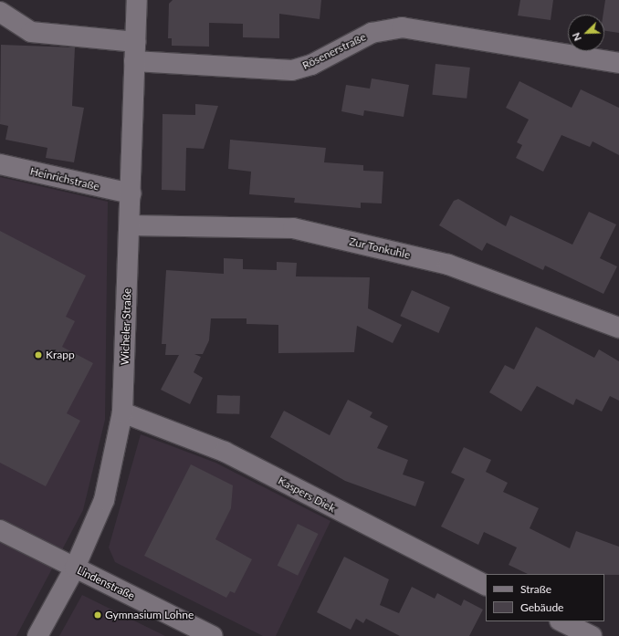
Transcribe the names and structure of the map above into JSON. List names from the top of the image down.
{
  "streets": {
    "street": [
      "Rösenerstraße",
      "Heinrichstraße",
      "Zur Tonkuhle",
      "Wicheler Straße",
      "Kaspers Diek",
      "Lindenstraße"
    ]
  },
  "crossings": [
    ["Rösenerstraße", "Wicheler Straße"],
    ["Heinrichstraße", "Wicheler Straße"],
    ["Zur Tonkuhle", "Wicheler Straße"],
    ["Wicheler Straße", "Kaspers Diek"],
    ["Wicheler Straße", "Lindenstraße"]
  ],
  "places": ["Krapp", "Gymnasium Lohne"],
  "legend": ["Straße", "Gebäude"],
  "north": "bottom left"
}
